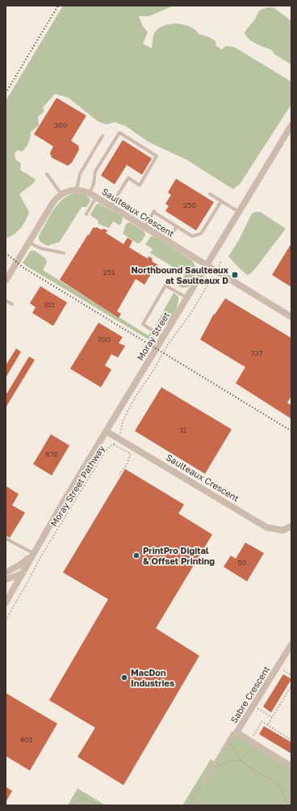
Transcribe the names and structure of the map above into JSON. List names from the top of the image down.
{
  "streets": {
    "street": ["Saulteaux Crescent", "Moray Street", "Sabre Crescent"],
    "path": ["Moray Street Pathway"]
  },
  "crossings": [
    ["Saulteaux Crescent", "Moray Street"],
    ["Saulteaux Crescent", "Moray Street Pathway"]
  ],
  "places": {
    "transit": ["Northbound Saulteaux at Saulteaux D"],
    "other": ["PrintPro Digital & Offset Printing", "MacDon Industries"]
  },
  "house_numbers": [
    "300",
    "250",
    "251",
    "311",
    "700",
    "737",
    "11",
    "678",
    "50",
    "601"
  ]
}
